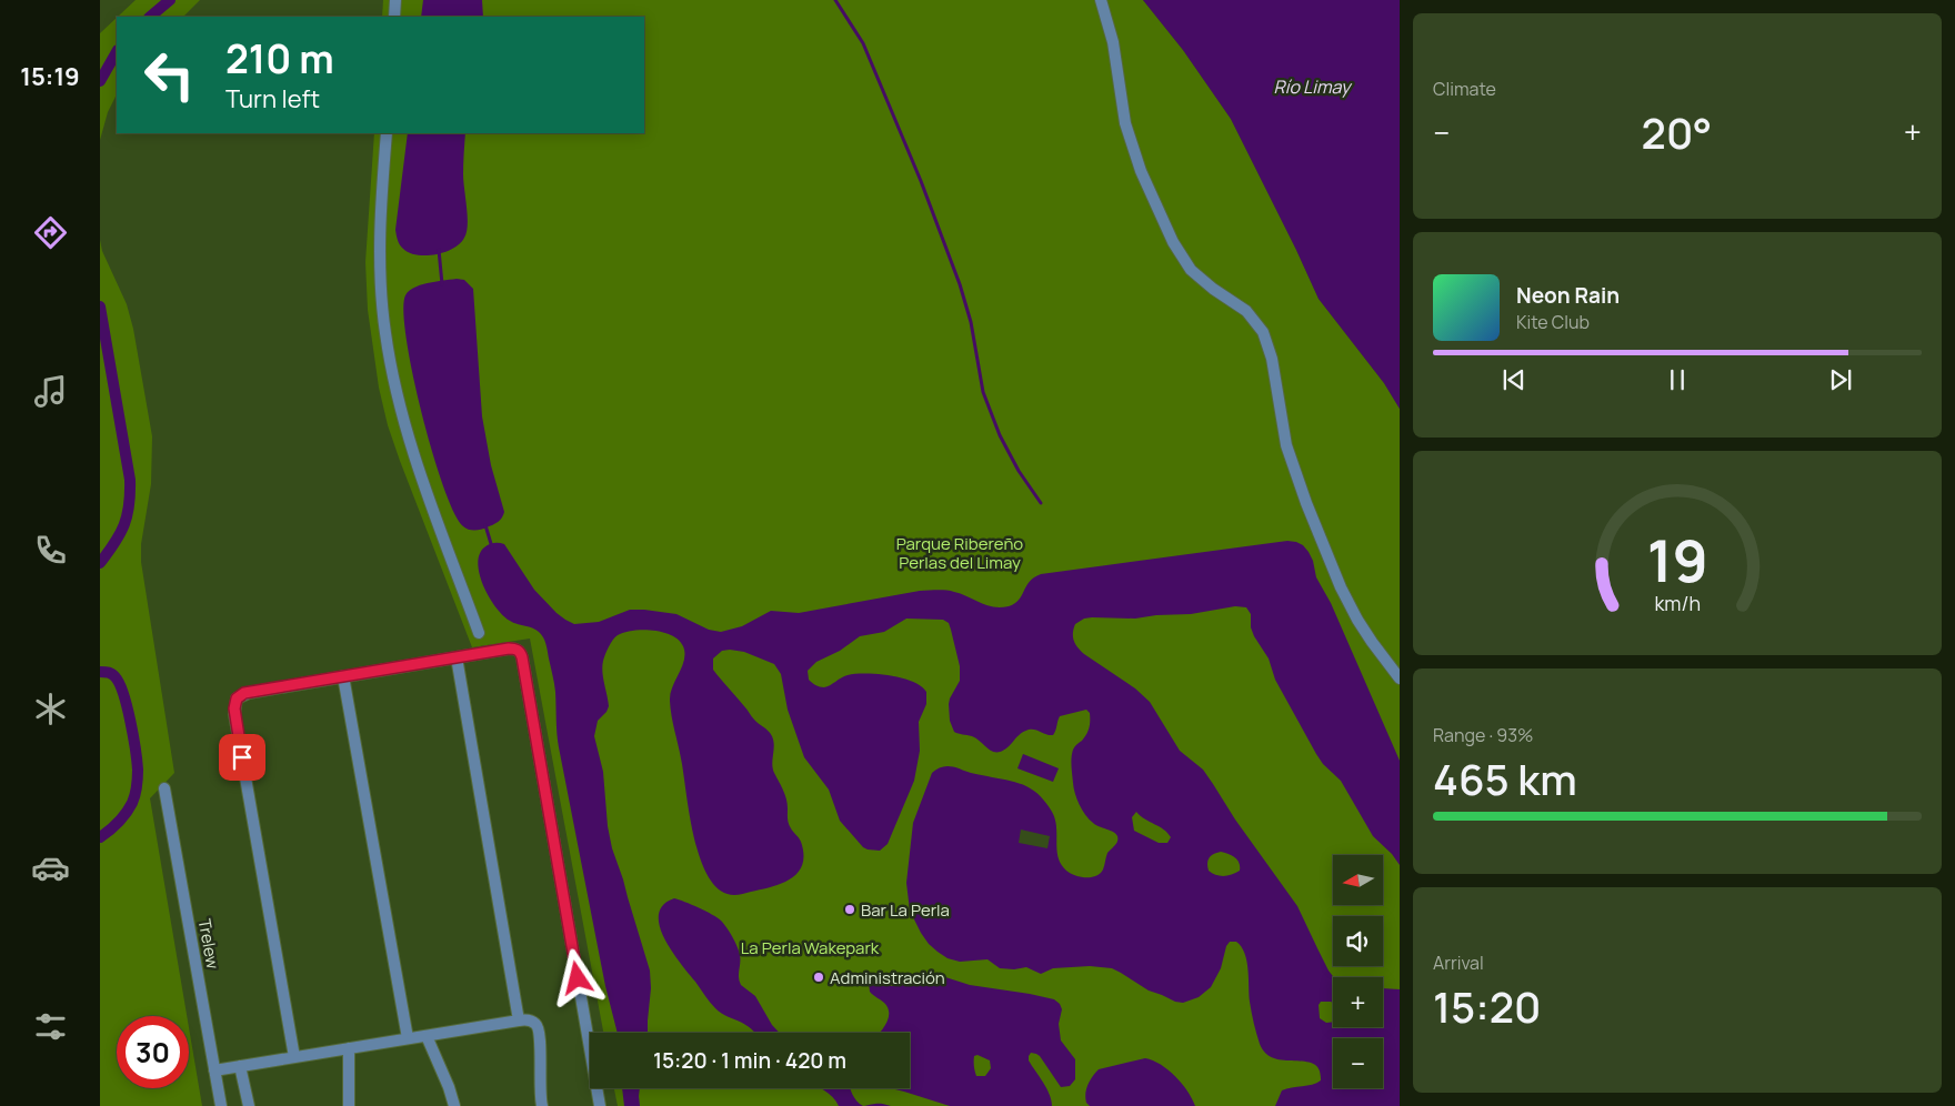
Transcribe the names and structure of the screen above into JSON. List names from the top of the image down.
{
  "streets": {
    "street": ["Trelew"]
  },
  "water": ["Río Limay"],
  "parks": ["Parque Ribereño Perlas del Limay", "La Perla Wakepark"],
  "places": ["Bar La Perla", "Administración"],
  "north": "left",
  "page": {
    "tabs": "15:19",
    "tile": [
      "Climate",
      ["Range · 93%", "465 km"],
      ["Arrival", "15:20"]
    ],
    "turn": ["210 m", "Turn left"],
    "heat": ["−", "20°", "+"],
    "song": ["Neon Rain", "Kite Club"],
    "map_buttons": ["+", "−"],
    "limit": "30",
    "trip": "15:20 · 1 min · 420 m",
    "gauge": ["19", "km/h"]
  }
}
